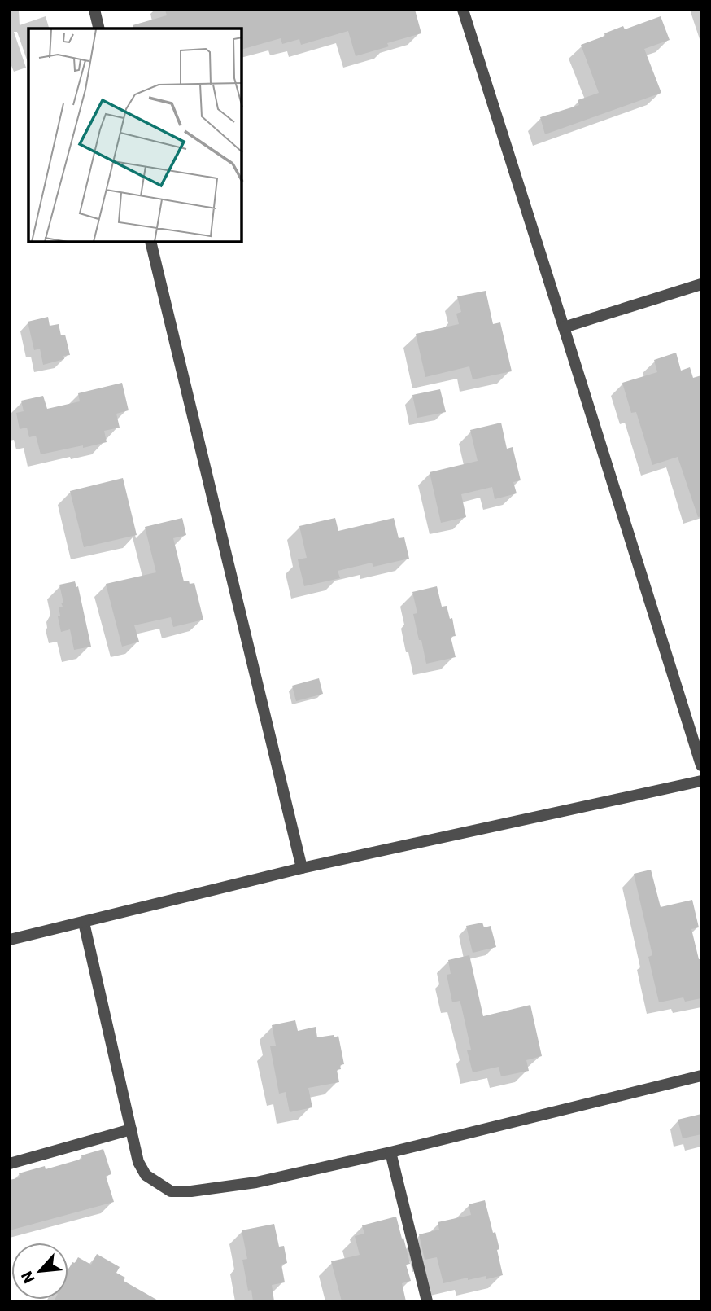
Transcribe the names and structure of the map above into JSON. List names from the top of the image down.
{
  "north": "bottom left"
}
